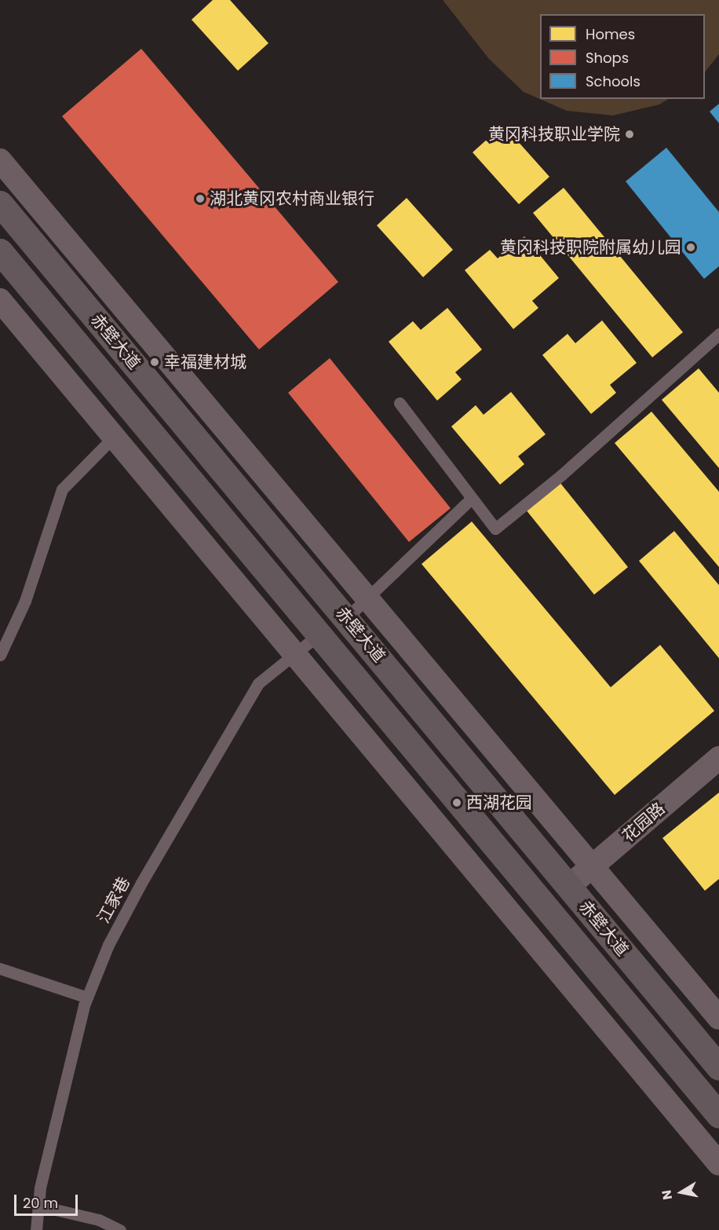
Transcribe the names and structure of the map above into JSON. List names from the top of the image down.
{
  "streets": {
    "main road": ["赤壁大道"],
    "street": ["花园路"],
    "lane": ["江家巷"]
  },
  "crossings": [
    ["赤壁大道", "花园路"],
    ["赤壁大道", "江家巷"]
  ],
  "places": [
    "黄冈科技职业学院",
    "湖北黄冈农村商业银行",
    "黄冈科技职院附属幼儿园",
    "幸福建材城",
    "西湖花园"
  ],
  "legend": ["Homes", "Shops", "Schools"],
  "scale_bar": "20 m",
  "north": "left"
}
